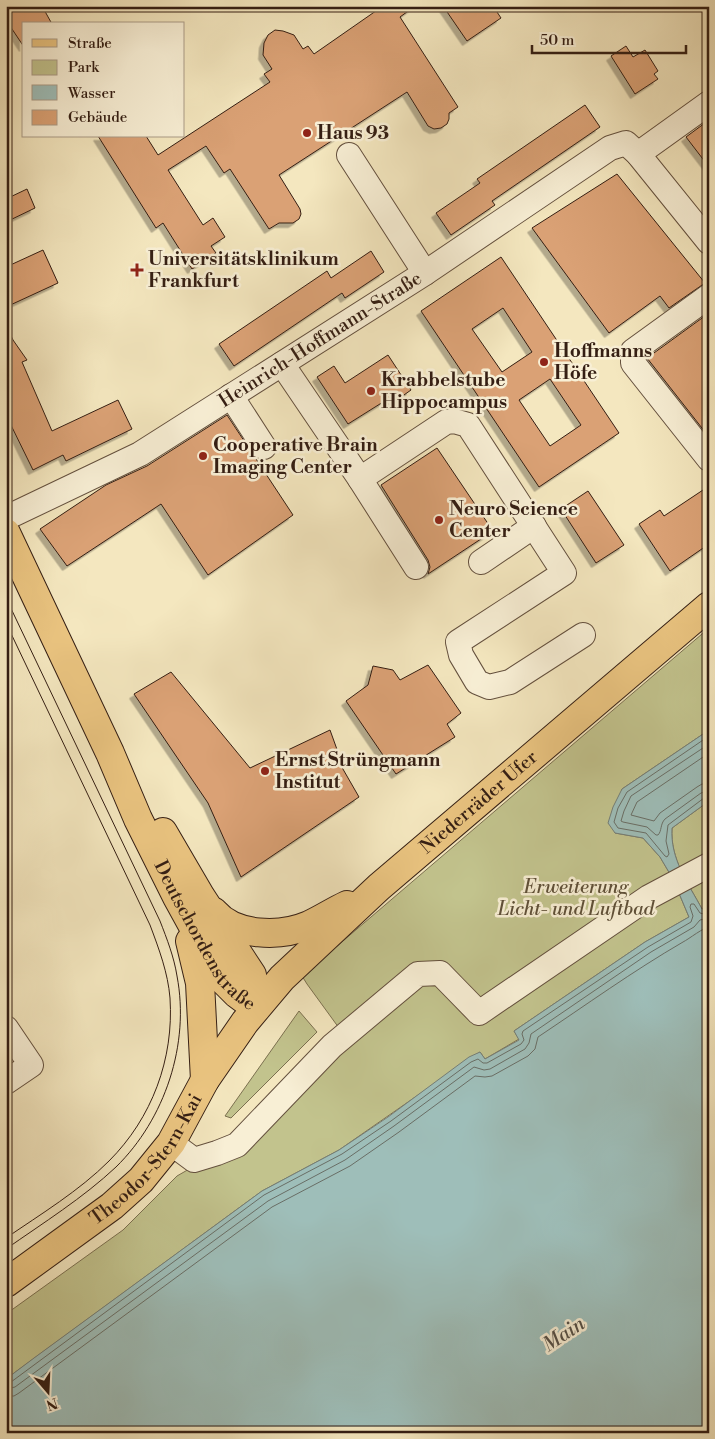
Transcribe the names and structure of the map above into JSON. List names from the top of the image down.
{
  "streets": {
    "main road": ["Niederräder Ufer", "Deutschordenstraße", "Theodor-Stern-Kai"],
    "street": ["Heinrich-Hoffmann-Straße"]
  },
  "crossings": [
    ["Niederräder Ufer", "Deutschordenstraße"],
    ["Niederräder Ufer", "Theodor-Stern-Kai"],
    ["Deutschordenstraße", "Theodor-Stern-Kai"]
  ],
  "water": ["Main"],
  "parks": ["Erweiterung Licht- und Luftbad"],
  "places": {
    "other": [
      "Haus 93",
      "Hoffmanns Höfe",
      "Krabbelstube Hippocampus",
      "Cooperative Brain Imaging Center",
      "Neuro Science Center",
      "Ernst Strüngmann Institut"
    ],
    "health": ["Universitätsklinikum Frankfurt"]
  },
  "legend": [
    "Straße",
    "Park",
    "Wasser",
    "Gebäude"
  ],
  "scale_bar": "50 m",
  "north": "bottom"
}
